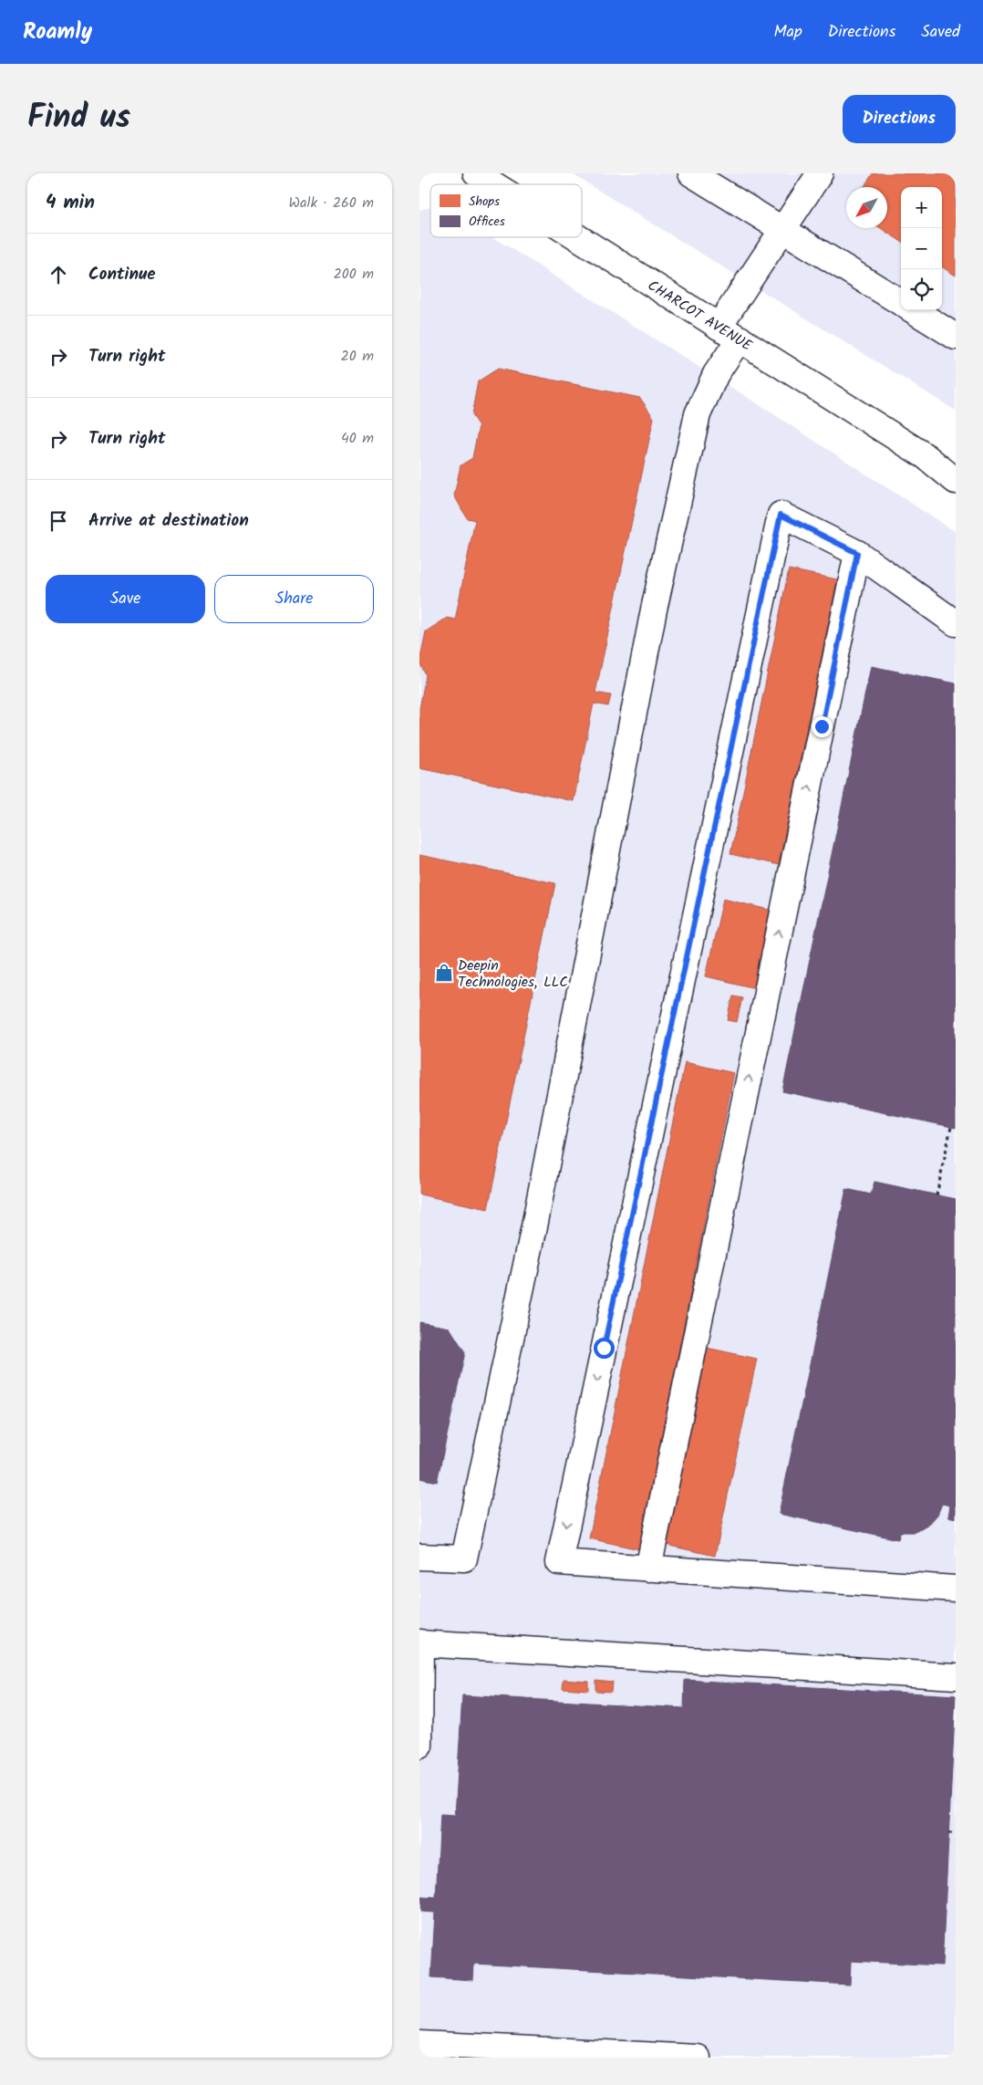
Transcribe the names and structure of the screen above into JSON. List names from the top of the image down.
{
  "streets": {
    "main road": ["CHARCOT AVENUE"]
  },
  "places": {
    "shop": ["Deepin Technologies, LLC"]
  },
  "legend": ["Shops", "Offices"],
  "north": "bottom left",
  "page": {
    "header": "Roamly",
    "nav": ["Map", "Directions", "Saved"],
    "title": "Find us",
    "buttons": [
      "Directions",
      ["Save", "Share"]
    ],
    "heading": ["4 min", "Walk · 260 m"],
    "map_buttons": ["+", "−"],
    "list": [
      ["Continue", "200 m"],
      ["Turn right", "20 m"],
      ["Turn right", "40 m"],
      "Arrive at destination"
    ]
  }
}
